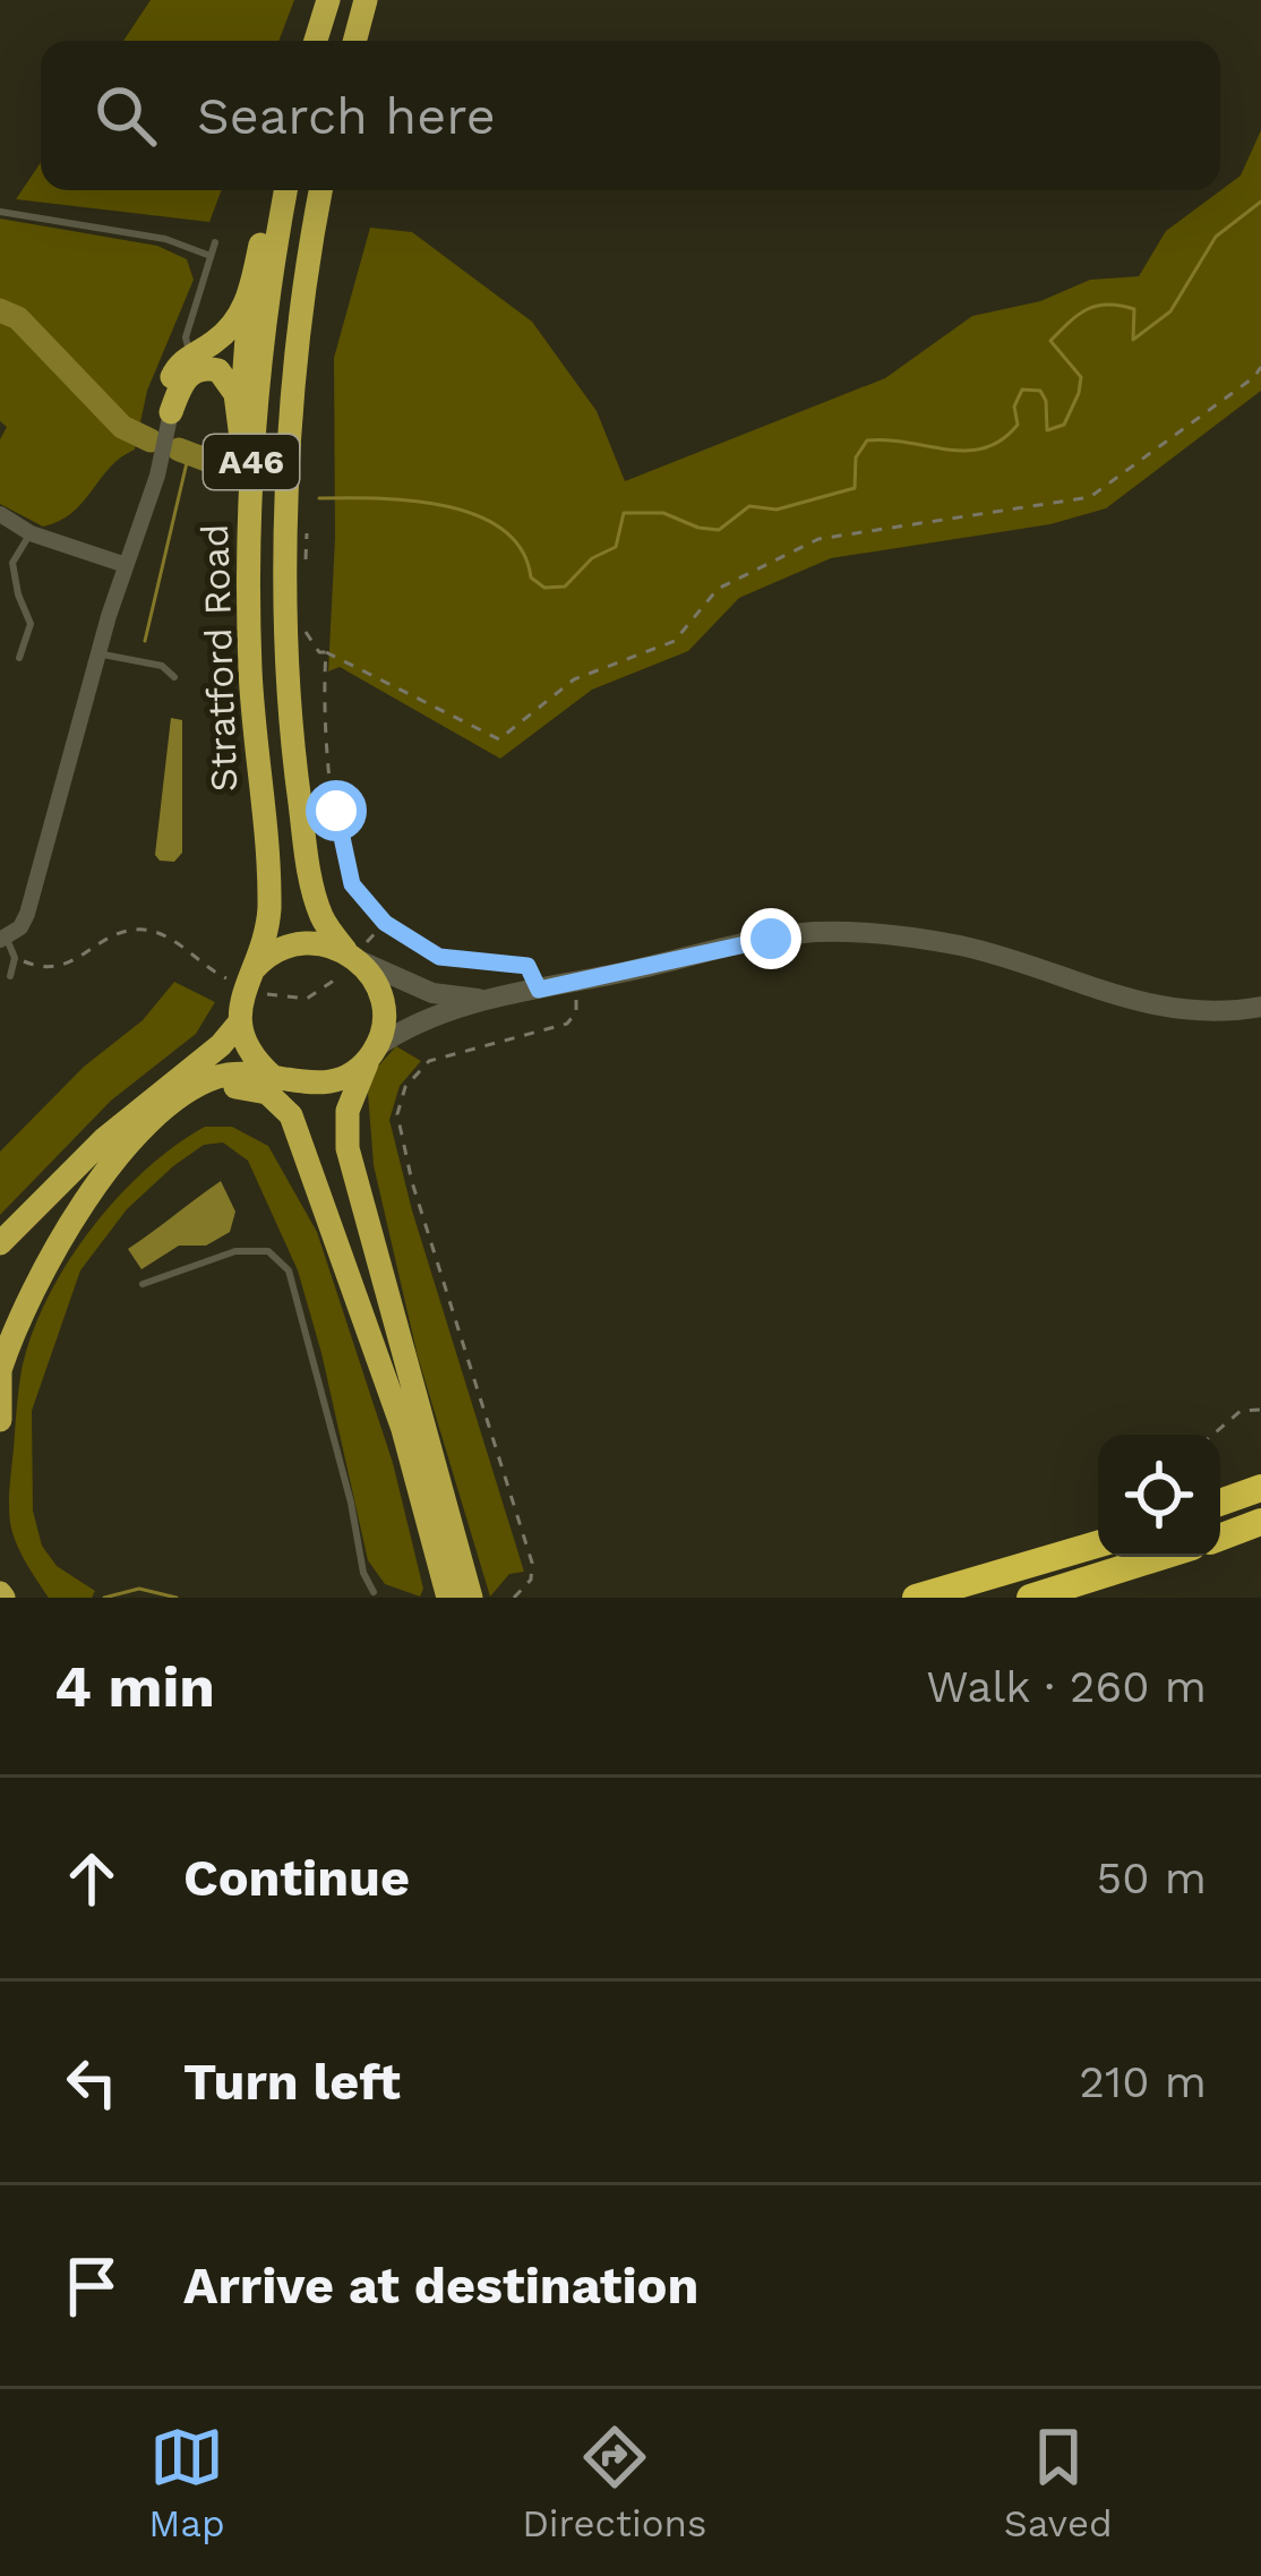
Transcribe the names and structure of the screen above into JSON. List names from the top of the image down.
{
  "streets": {
    "highway": ["A46", "Stratford Road"]
  },
  "page": {
    "search": "Search here",
    "heading": ["4 min", "Walk · 260 m"],
    "list": [
      ["Continue", "50 m"],
      ["Turn left", "210 m"],
      "Arrive at destination"
    ],
    "nav": ["Map", "Directions", "Saved"]
  }
}
